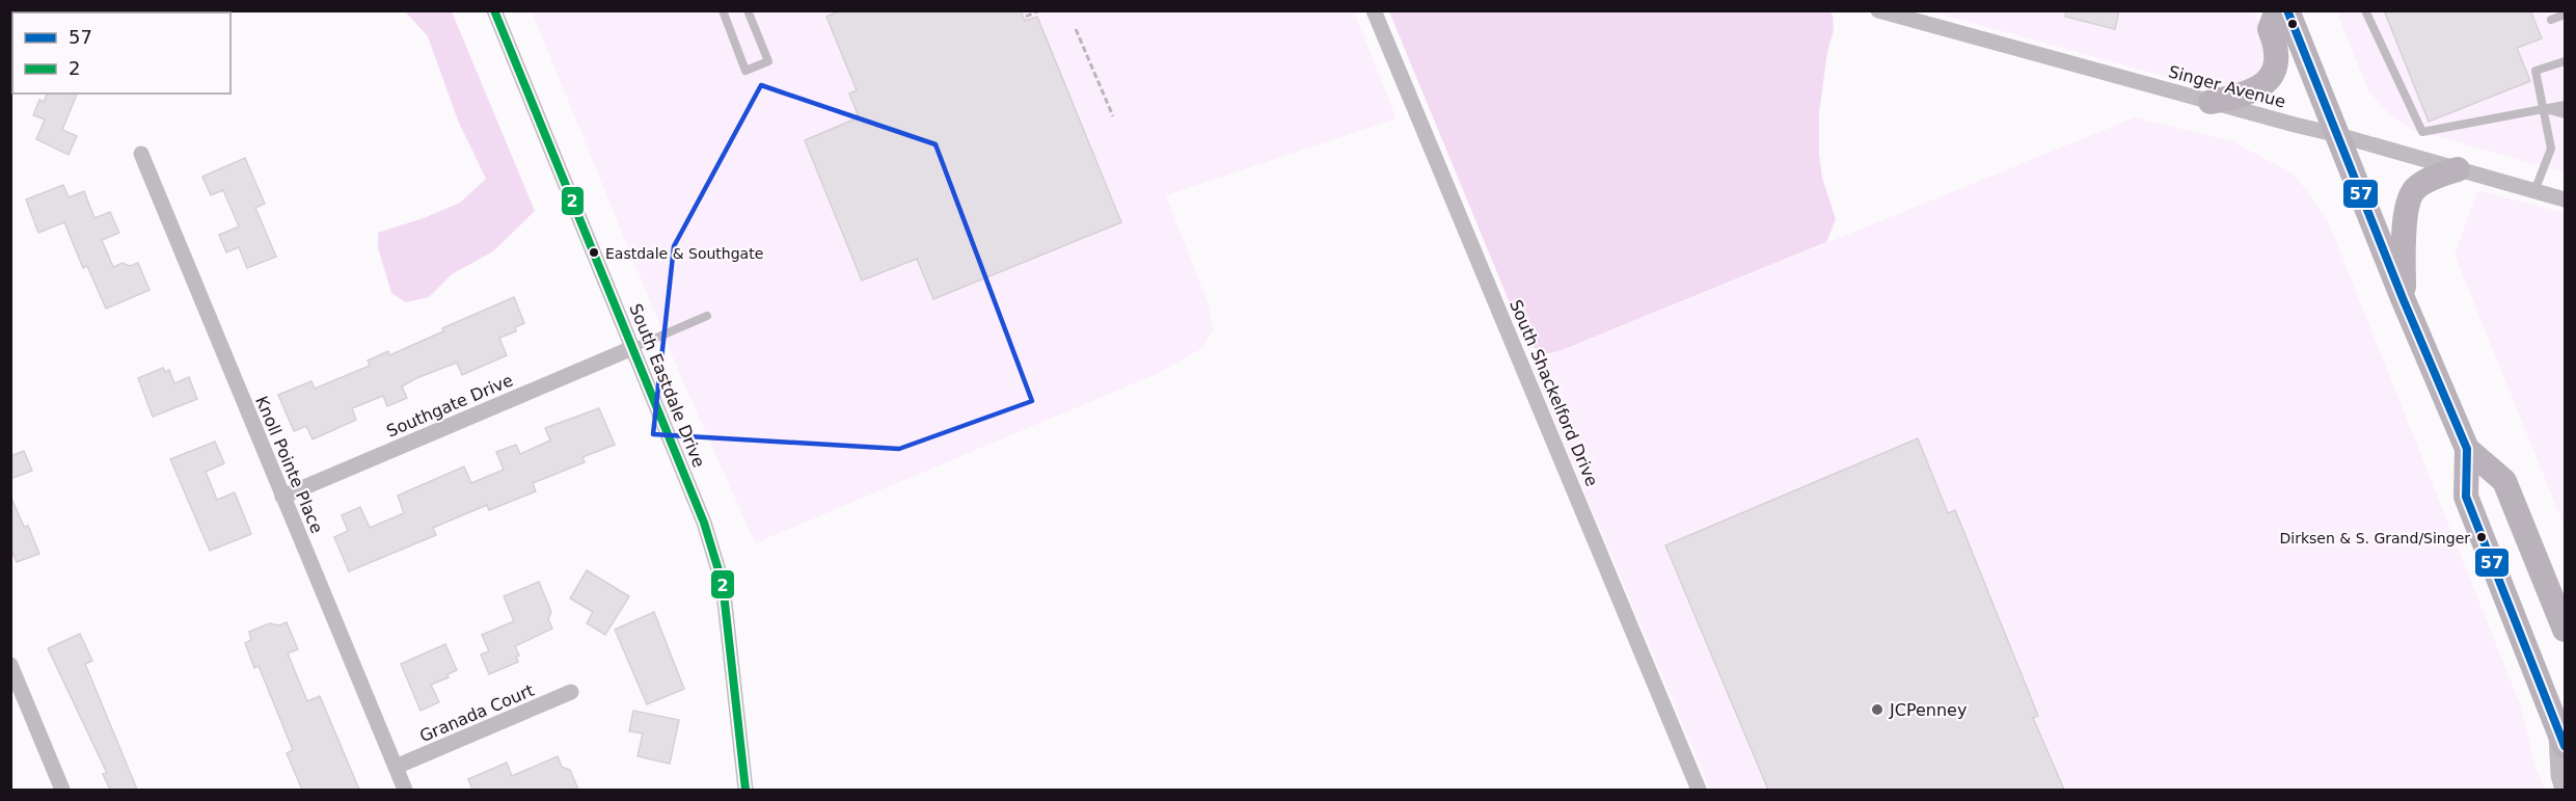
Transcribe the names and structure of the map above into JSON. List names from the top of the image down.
{
  "streets": {
    "street": [
      "Singer Avenue",
      "South Eastdale Drive",
      "South Shackelford Drive",
      "Southgate Drive",
      "Knoll Pointe Place",
      "Granada Court"
    ]
  },
  "crossings": [
    ["South Eastdale Drive", "Southgate Drive"],
    ["Southgate Drive", "Knoll Pointe Place"],
    ["Knoll Pointe Place", "Granada Court"]
  ],
  "places": ["Eastdale & Southgate", "Dirksen & S. Grand/Singer", "JCPenney"],
  "lines": ["transit line 57", "transit line 2"],
  "legend": ["57", "2"]
}
